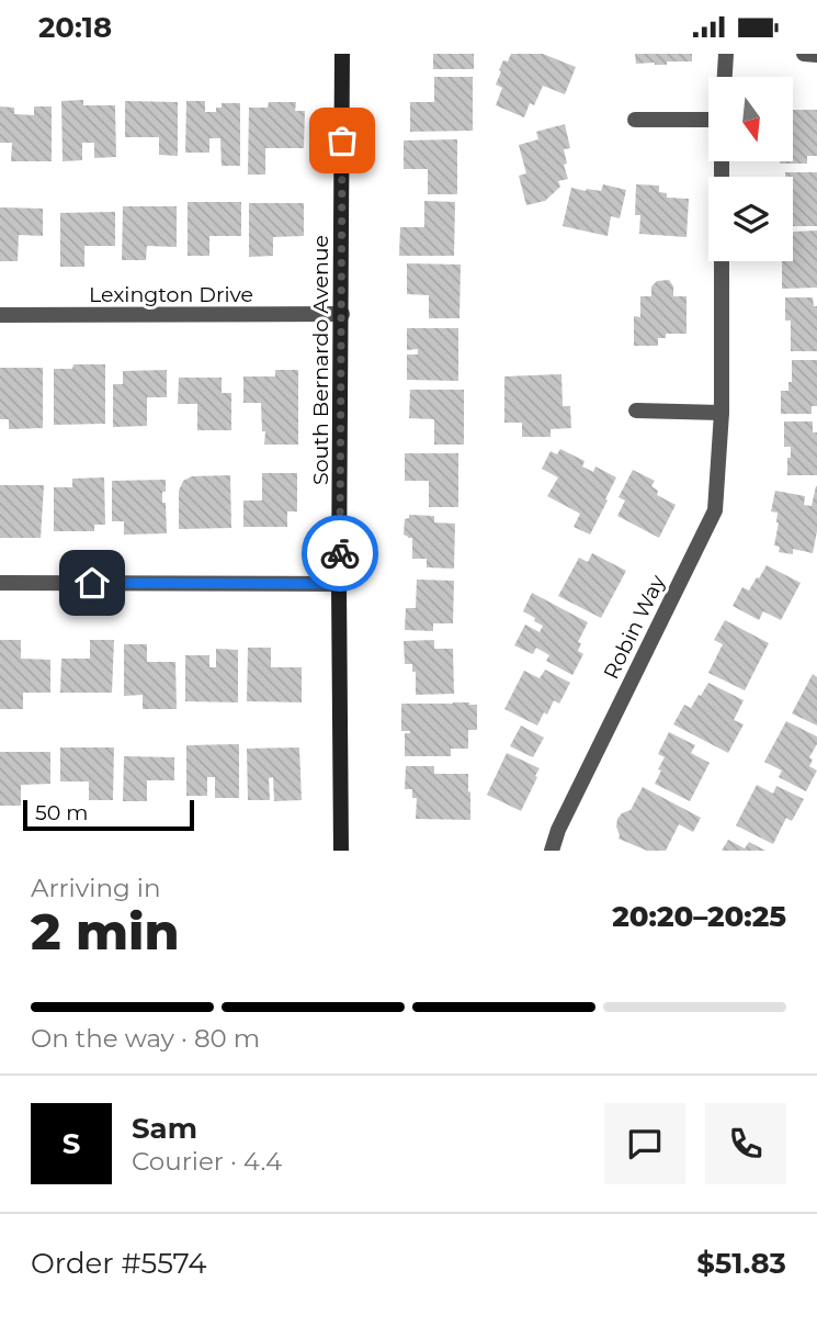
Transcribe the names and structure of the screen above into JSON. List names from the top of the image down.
{
  "streets": {
    "street": ["Lexington Drive", "South Bernardo Avenue", "Robin Way"]
  },
  "crossings": [
    ["Lexington Drive", "South Bernardo Avenue"]
  ],
  "scale_bar": "50 m",
  "north": "bottom",
  "page": {
    "status": "20:18",
    "scale": "50 m",
    "heading": ["2 min", "Arriving in", "20:20–20:25"],
    "panel": [
      "Sam",
      "Courier · 4.4",
      "Order #5574",
      "$51.83"
    ],
    "bar": "On the way · 80 m",
    "round": "S"
  }
}
